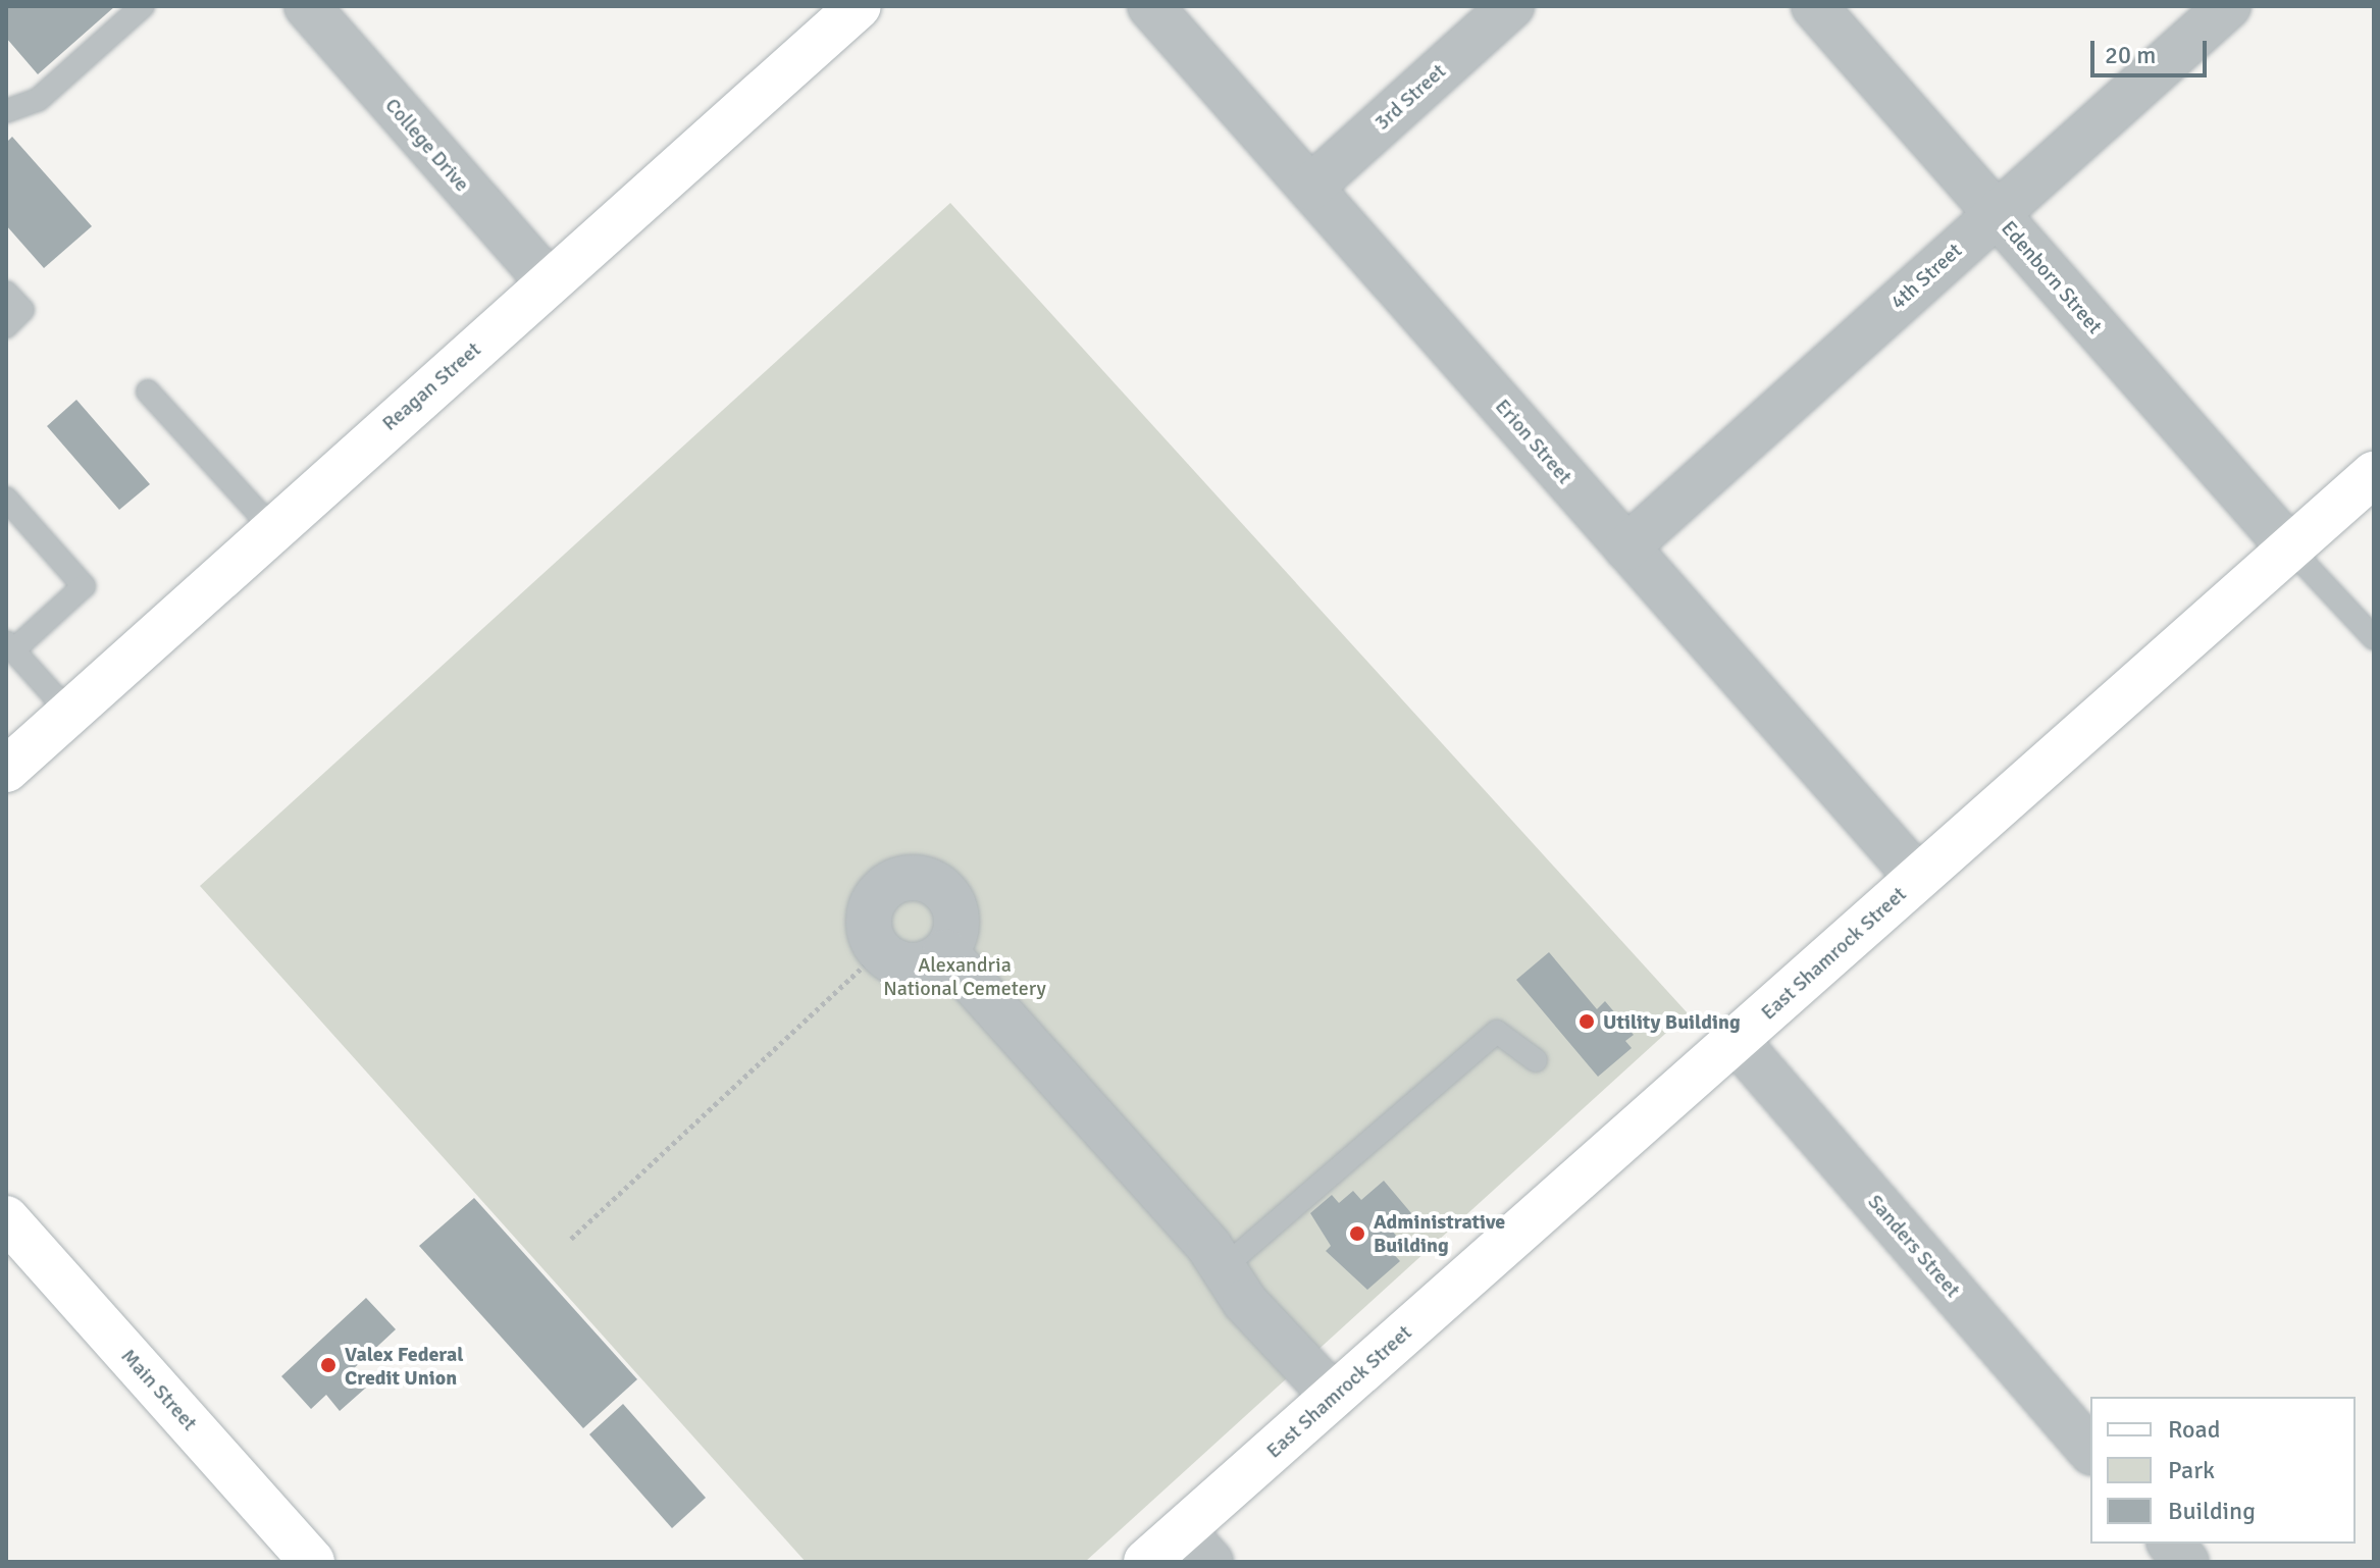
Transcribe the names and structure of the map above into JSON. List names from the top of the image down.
{
  "streets": {
    "main road": ["Reagan Street", "East Shamrock Street", "Main Street"],
    "street": [
      "3rd Street",
      "College Drive",
      "4th Street",
      "Edenborn Street",
      "Erion Street",
      "Sanders Street"
    ]
  },
  "crossings": [
    ["3rd Street", "Erion Street"],
    ["College Drive", "Reagan Street"],
    ["4th Street", "Edenborn Street"],
    ["4th Street", "Erion Street"],
    ["Edenborn Street", "East Shamrock Street"],
    ["Erion Street", "East Shamrock Street"],
    ["East Shamrock Street", "Sanders Street"]
  ],
  "parks": ["Alexandria National Cemetery"],
  "places": ["Utility Building", "Administrative Building", "Valex Federal Credit Union"],
  "legend": ["Road", "Park", "Building"],
  "scale_bar": "20 m"
}
